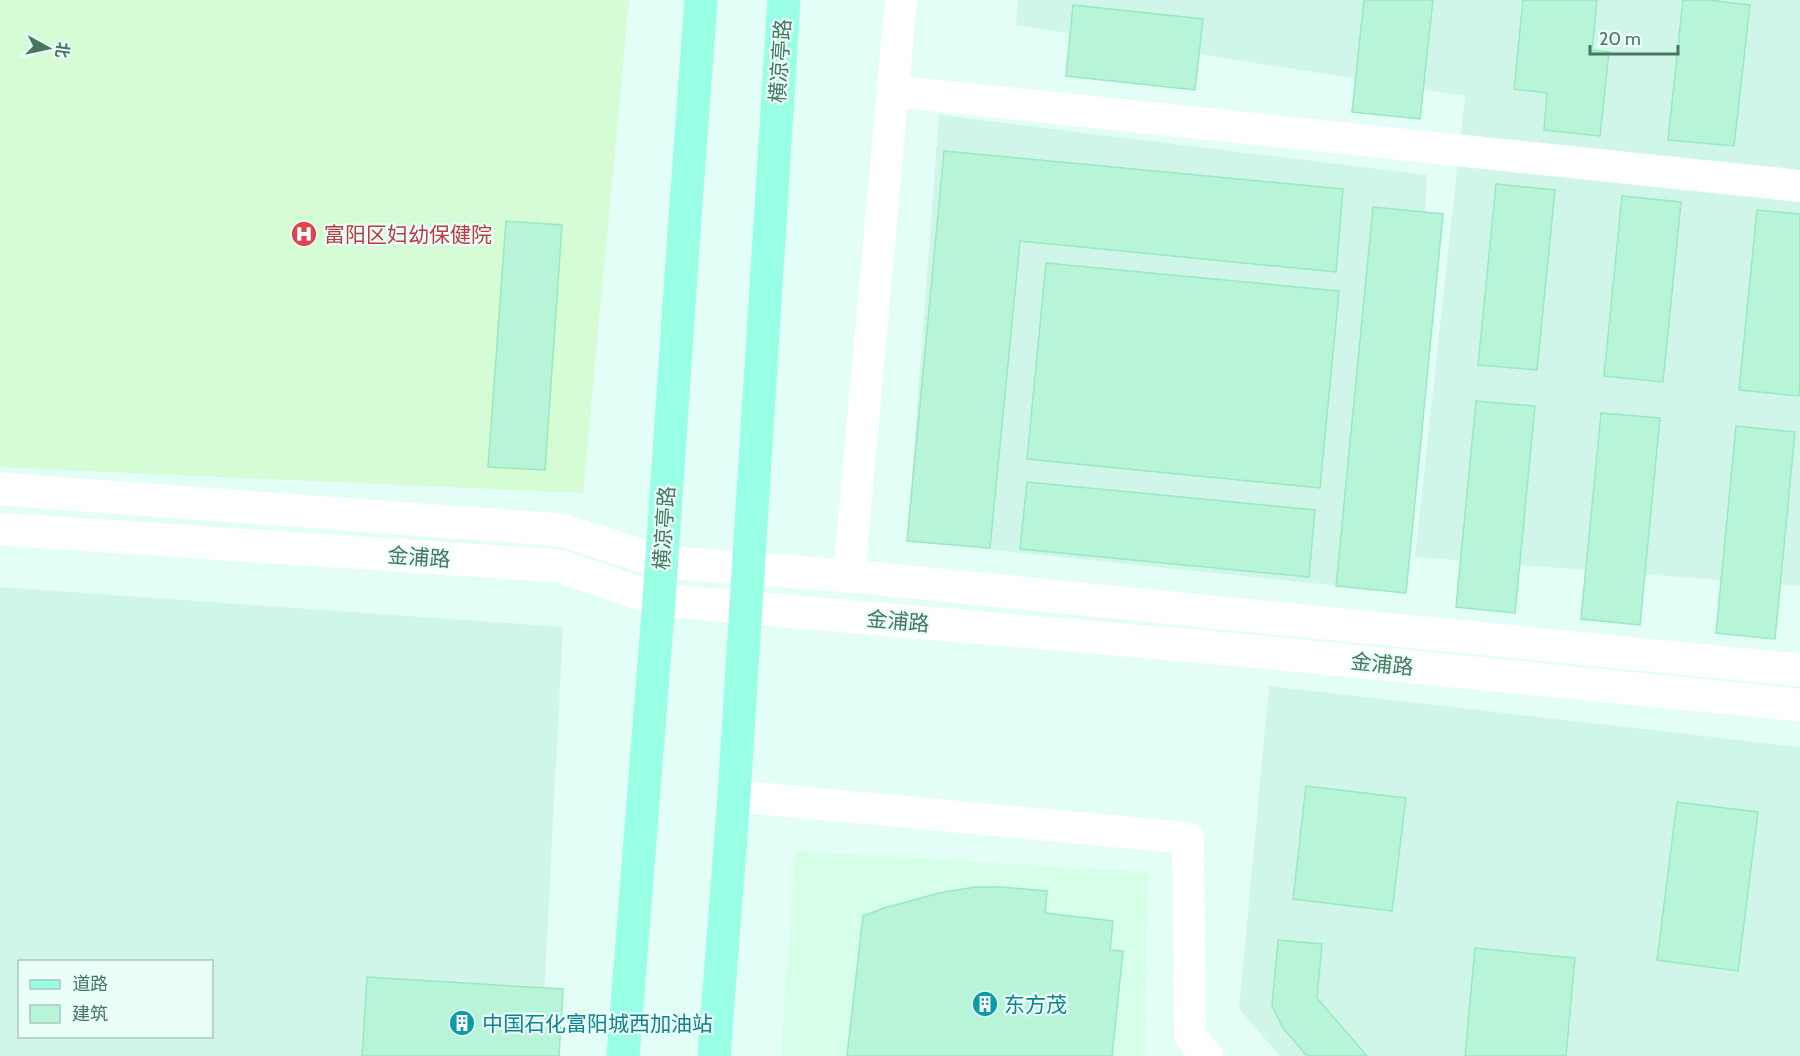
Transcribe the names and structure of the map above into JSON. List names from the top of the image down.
{
  "streets": {
    "main road": ["横凉亭路"],
    "street": ["金浦路"]
  },
  "crossings": [
    ["横凉亭路", "金浦路"]
  ],
  "places": {
    "hospital": ["富阳区妇幼保健院"],
    "building": ["东方茂", "中国石化富阳城西加油站"]
  },
  "legend": ["道路", "建筑"],
  "scale_bar": "20 m",
  "north": "right"
}
